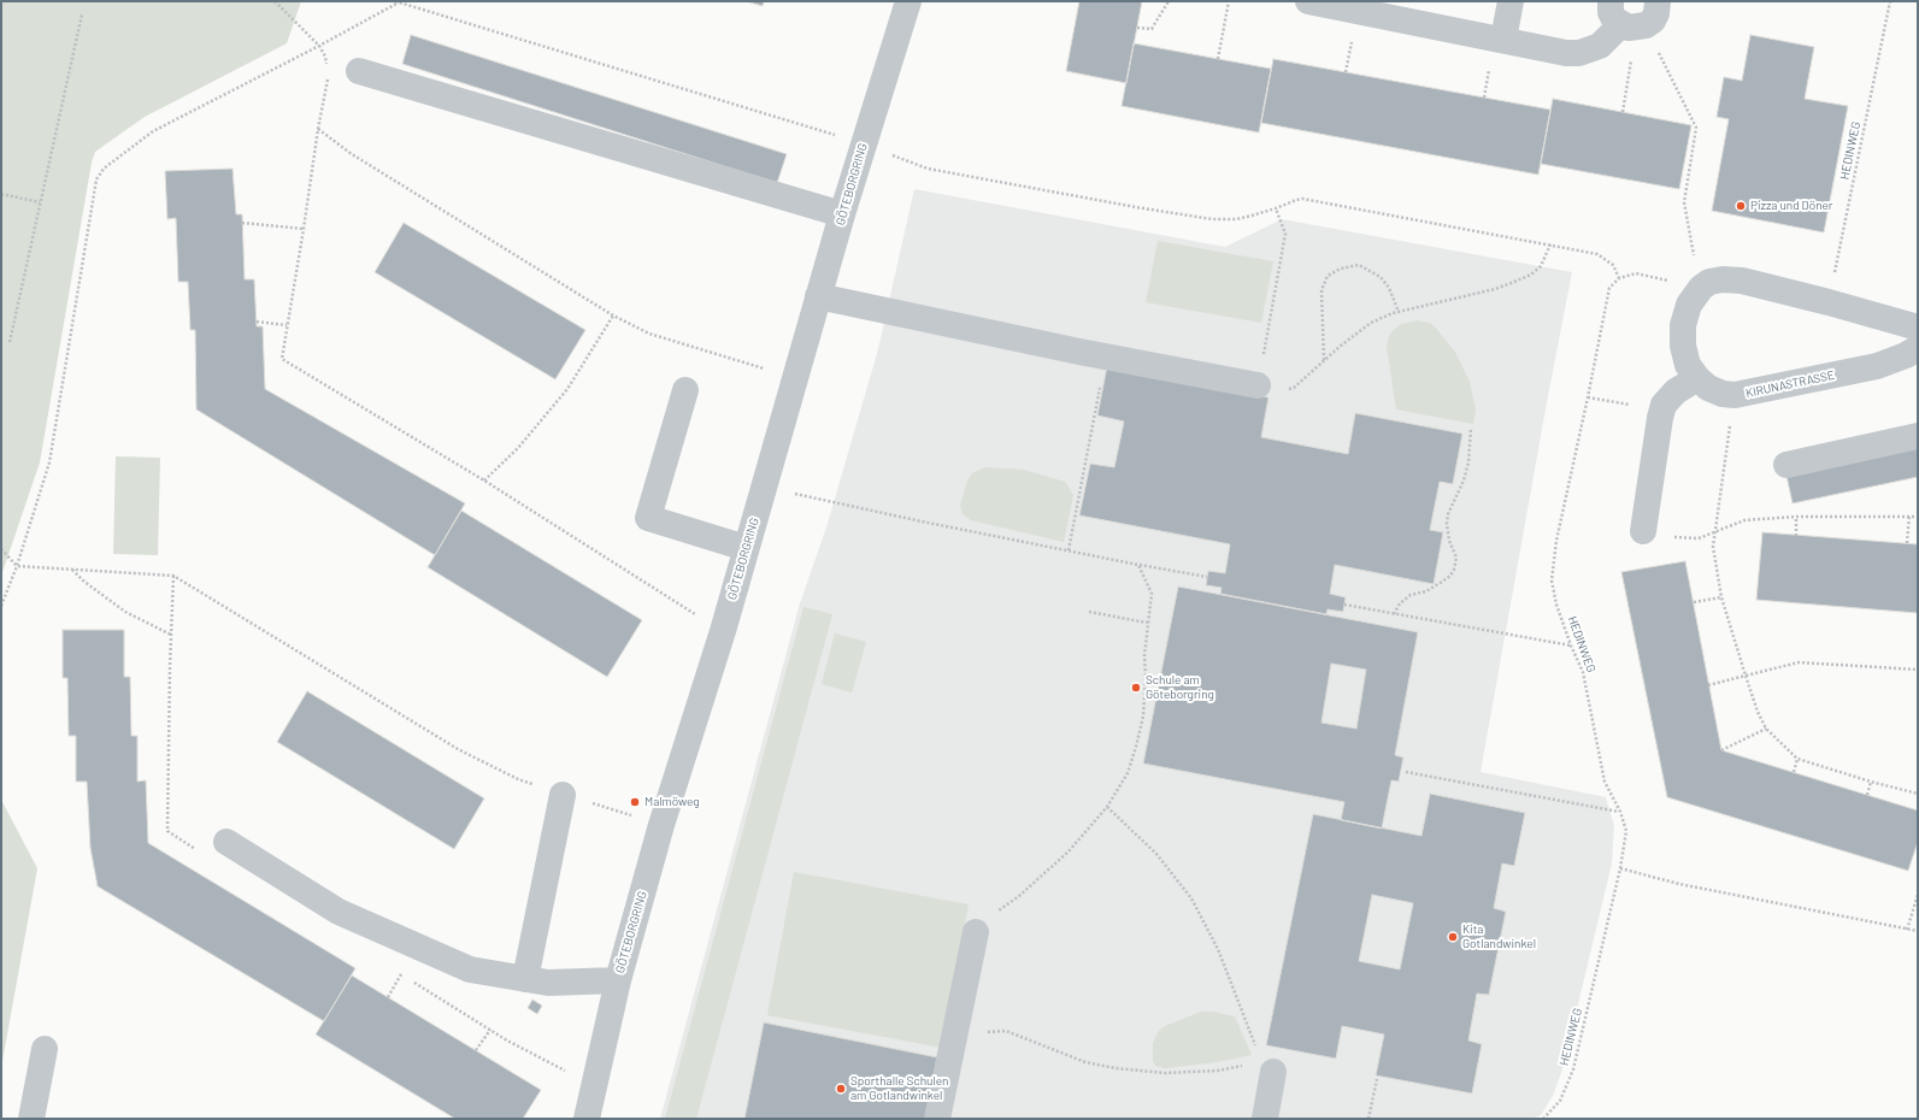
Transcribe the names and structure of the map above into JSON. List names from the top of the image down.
{
  "streets": {
    "street": ["GÖTEBORGRING", "KIRUNASTRASSE"],
    "path": ["HEDINWEG"]
  },
  "places": [
    "Pizza und Döner",
    "Schule am Göteborgring",
    "Malmöweg",
    "Kita Gotlandwinkel",
    "Sporthalle Schulen am Gotlandwinkel"
  ]
}
